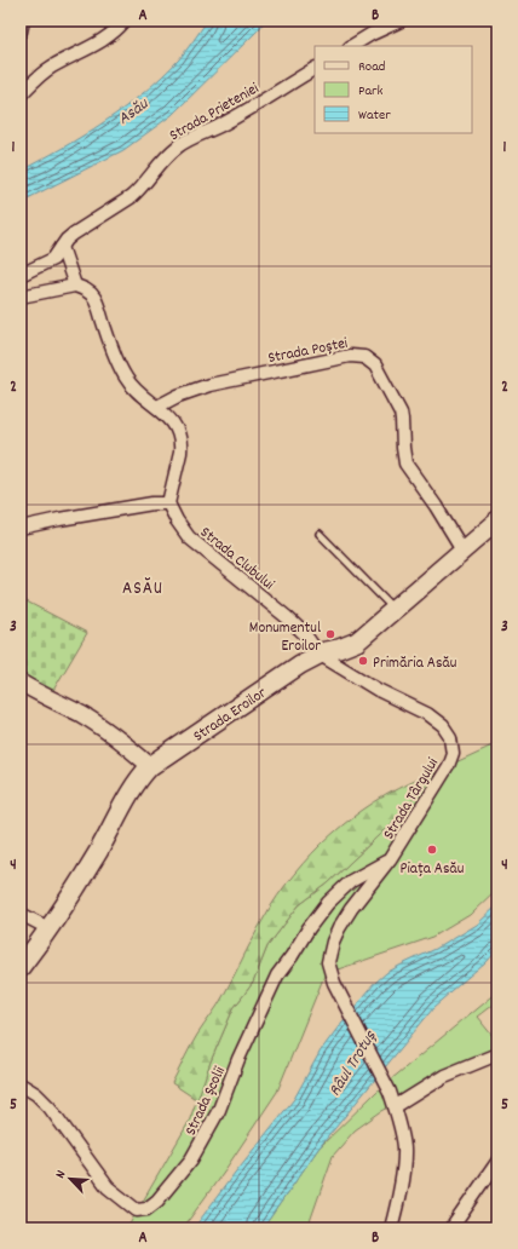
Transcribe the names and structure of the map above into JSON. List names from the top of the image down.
{
  "streets": {
    "main road": ["Strada Eroilor"],
    "street": [
      "Strada Prieteniei",
      "Strada Poștei",
      "Strada Clubului",
      "Strada Târgului",
      "Strada Școlii"
    ]
  },
  "crossings": [
    ["Strada Poștei", "Strada Eroilor"],
    ["Strada Clubului", "Strada Eroilor"],
    ["Strada Clubului", "Strada Târgului"],
    ["Strada Eroilor", "Strada Târgului"],
    ["Strada Târgului", "Strada Școlii"]
  ],
  "districts": ["ASĂU"],
  "water": ["Asău", "Râul Trotuș"],
  "places": ["Monumentul Eroilor", "Primăria Asău", "Piața Asău"],
  "legend": ["Road", "Park", "Water"],
  "north": "top left",
  "grid": {
    "columns": ["A", "B"],
    "rows": [
      "1",
      "2",
      "3",
      "4",
      "5"
    ]
  }
}
